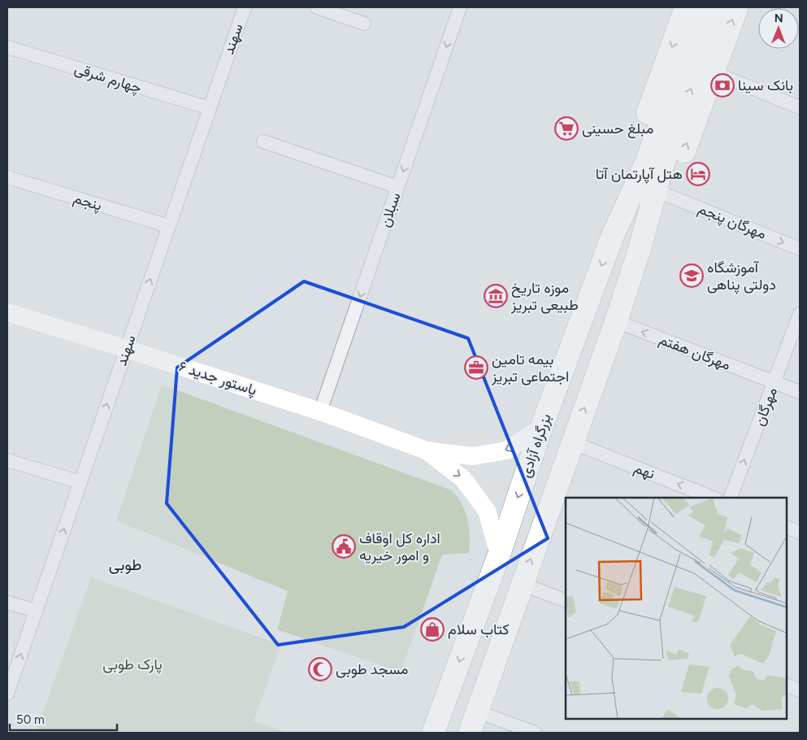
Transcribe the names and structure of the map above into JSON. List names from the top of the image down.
{
  "streets": {
    "highway": ["بزرگراه آزادی"],
    "main road": ["پاستور جدید ۶"],
    "street": [
      "سهند",
      "چهارم شرقی",
      "پنجم",
      "سبلان",
      "مهرگان پنجم",
      "مهرگان هفتم",
      "مهرگان",
      "نهم"
    ]
  },
  "crossings": [
    ["سهند", "چهارم شرقی"],
    ["سهند", "پنجم"],
    ["سهند", "پاستور جدید ۶"],
    ["سبلان", "پاستور جدید ۶"],
    ["مهرگان هفتم", "مهرگان"],
    ["پاستور جدید ۶", "بزرگراه آزادی"]
  ],
  "one_way": [
    "سهند",
    "سبلان",
    "مهرگان پنجم",
    "مهرگان هفتم",
    "مهرگان",
    "نهم"
  ],
  "districts": ["طوبی"],
  "parks": ["پارک طوبی"],
  "places": {
    "bank": ["بانک سینا"],
    "supermarket": ["مبلغ حسینی"],
    "hotel": ["هتل آپارتمان آتا"],
    "school or university": ["آموزشگاه دولتی پناهی"],
    "museum": ["موزه تاریخ طبیعی تبریز"],
    "office": ["بیمه تامین اجتماعی تبریز"],
    "public building": ["اداره کل اوقاف و امور خیریه"],
    "shop": ["کتاب سلام"],
    "mosque": ["مسجد طوبی"]
  },
  "scale_bar": "50 m",
  "north": "top"
}
